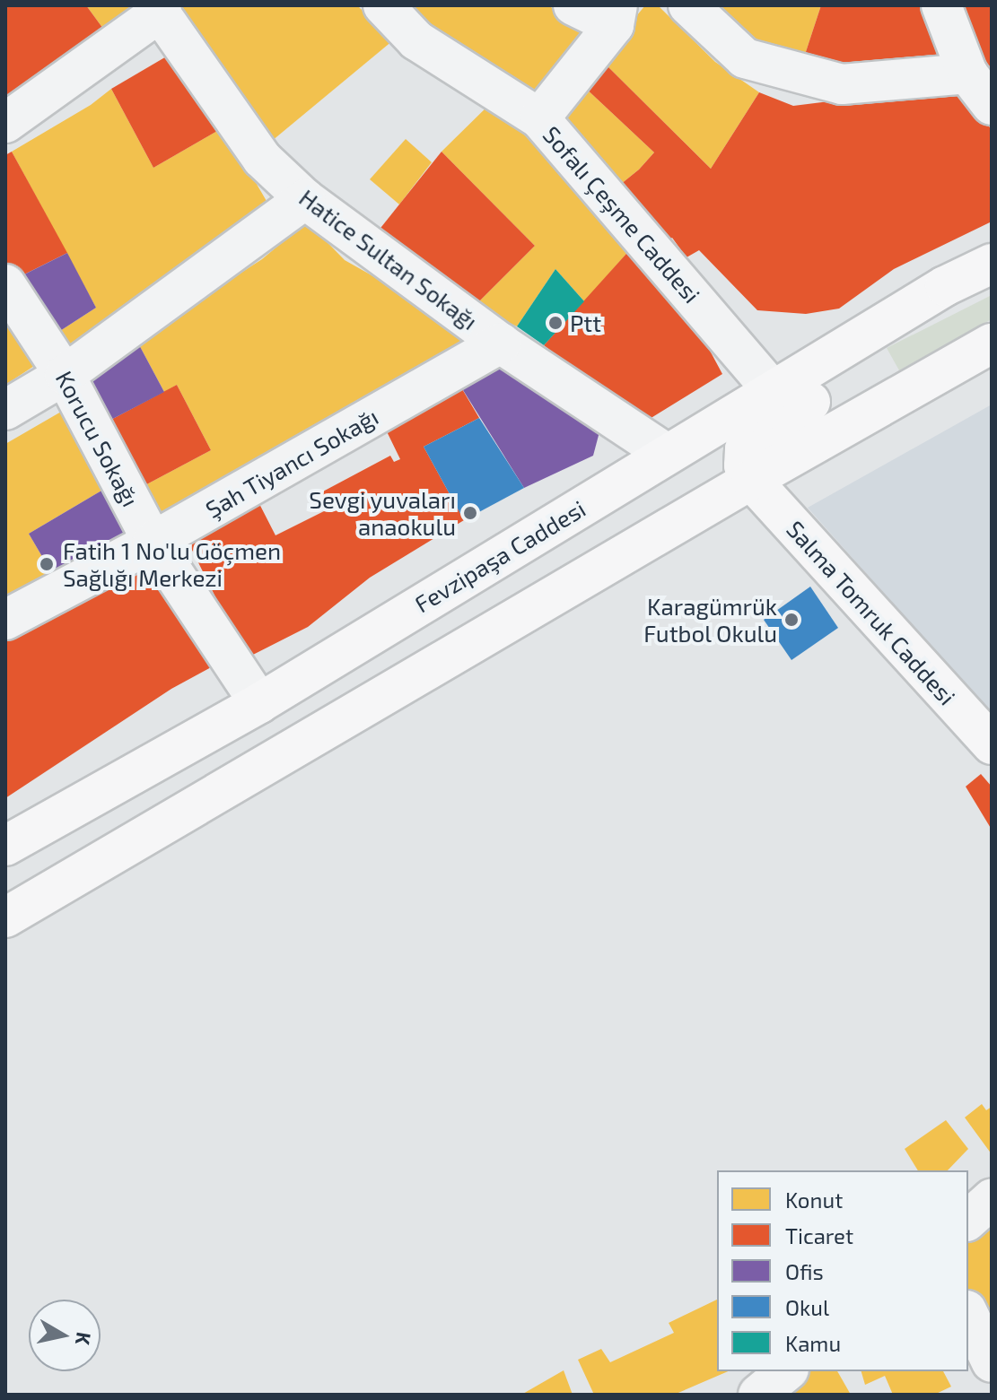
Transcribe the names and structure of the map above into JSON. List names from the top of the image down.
{
  "streets": {
    "main road": ["Fevzipaşa Caddesi", "Salma Tomruk Caddesi"],
    "street": [
      "Sofalı Çeşme Caddesi",
      "Hatice Sultan Sokağı",
      "Korucu Sokağı",
      "Şah Tiyancı Sokağı"
    ]
  },
  "crossings": [
    ["Sofalı Çeşme Caddesi", "Fevzipaşa Caddesi"],
    ["Hatice Sultan Sokağı", "Şah Tiyancı Sokağı"],
    ["Hatice Sultan Sokağı", "Fevzipaşa Caddesi"],
    ["Korucu Sokağı", "Şah Tiyancı Sokağı"],
    ["Korucu Sokağı", "Fevzipaşa Caddesi"]
  ],
  "places": [
    "Ptt",
    "Sevgi yuvaları anaokulu",
    "Fatih 1 No'lu Göçmen Sağlığı Merkezi",
    "Karagümrük Futbol Okulu"
  ],
  "legend": [
    "Konut",
    "Ticaret",
    "Ofis",
    "Okul",
    "Kamu"
  ],
  "north": "right"
}
